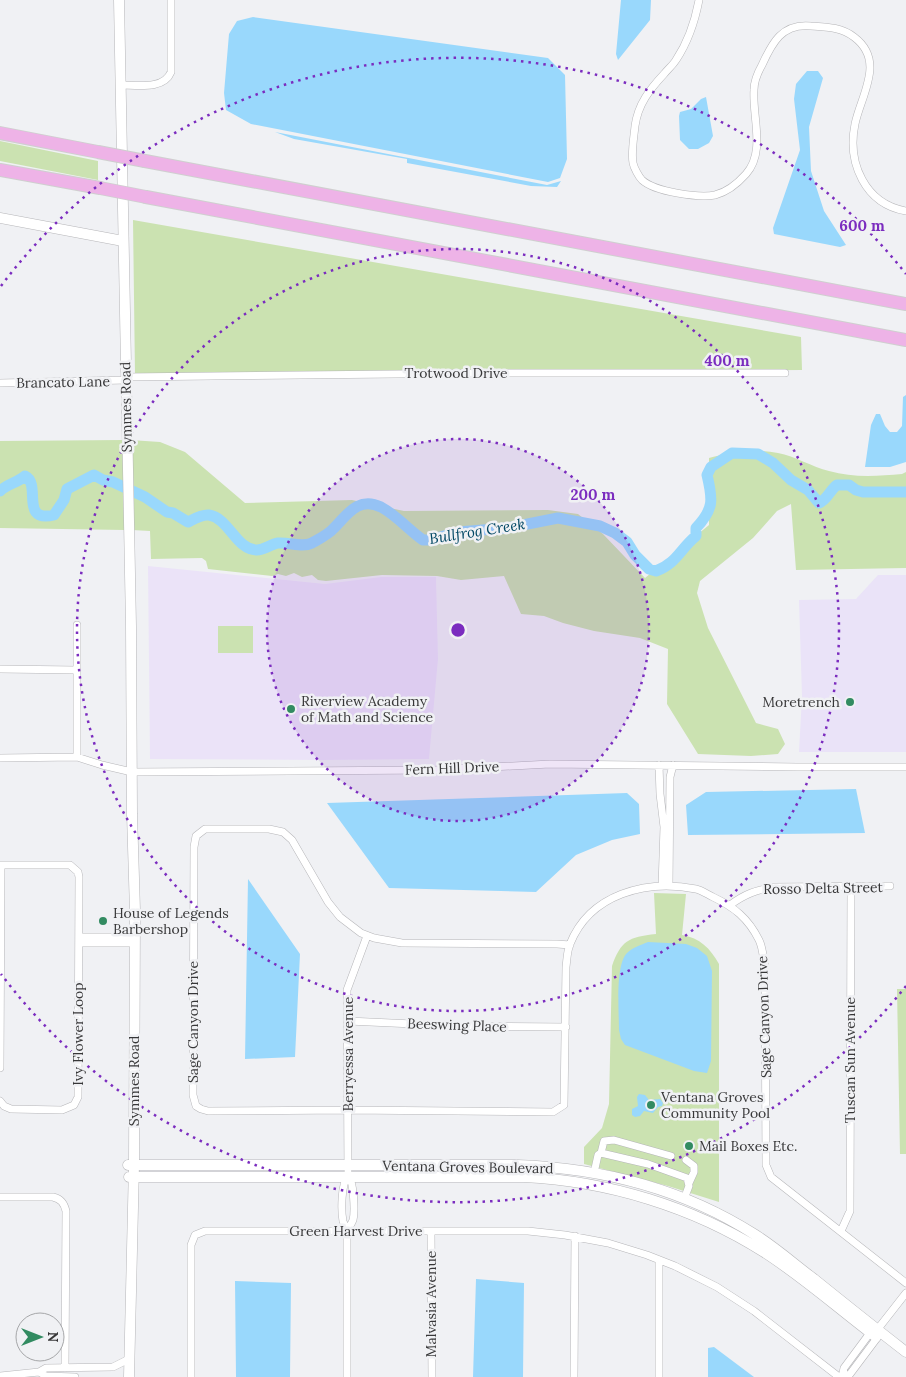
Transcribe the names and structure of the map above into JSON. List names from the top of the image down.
{
  "streets": {
    "street": [
      "Trotwood Drive",
      "Brancato Lane",
      "Symmes Road",
      "Fern Hill Drive",
      "Rosso Delta Street",
      "Sage Canyon Drive",
      "Beeswing Place",
      "Ivy Flower Loop",
      "Berryessa Avenue",
      "Tuscan Sun Avenue",
      "Ventana Groves Boulevard",
      "Green Harvest Drive",
      "Malvasia Avenue"
    ]
  },
  "crossings": [
    ["Trotwood Drive", "Brancato Lane"],
    ["Trotwood Drive", "Symmes Road"],
    ["Brancato Lane", "Symmes Road"],
    ["Symmes Road", "Fern Hill Drive"],
    ["Symmes Road", "Ventana Groves Boulevard"],
    ["Rosso Delta Street", "Sage Canyon Drive"],
    ["Rosso Delta Street", "Tuscan Sun Avenue"],
    ["Sage Canyon Drive", "Beeswing Place"],
    ["Sage Canyon Drive", "Berryessa Avenue"],
    ["Sage Canyon Drive", "Tuscan Sun Avenue"],
    ["Beeswing Place", "Berryessa Avenue"],
    ["Berryessa Avenue", "Ventana Groves Boulevard"],
    ["Berryessa Avenue", "Green Harvest Drive"],
    ["Green Harvest Drive", "Malvasia Avenue"]
  ],
  "water": ["Bullfrog Creek"],
  "places": [
    "Moretrench",
    "Riverview Academy of Math and Science",
    "House of Legends Barbershop",
    "Ventana Groves Community Pool",
    "Mail Boxes Etc."
  ],
  "north": "right",
  "rings": ["600 m", "400 m", "200 m"]
}
